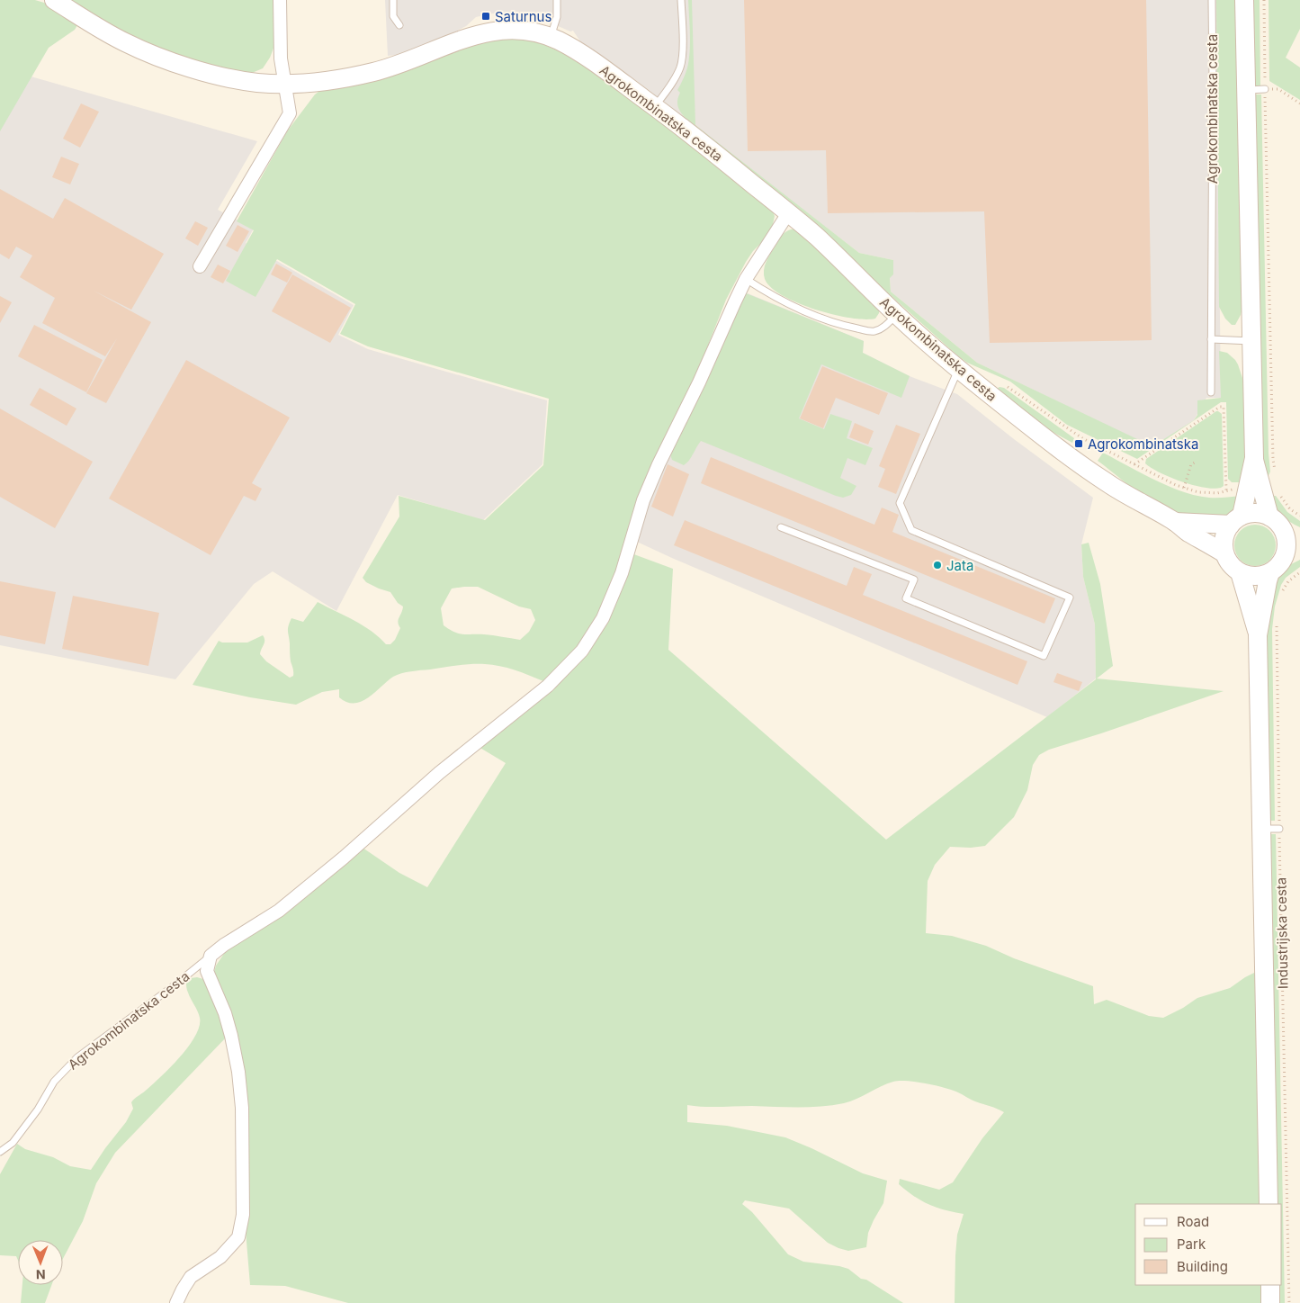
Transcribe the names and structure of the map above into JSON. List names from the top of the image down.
{
  "streets": {
    "street": ["Agrokombinatska cesta", "Industrijska cesta"]
  },
  "crossings": [
    ["Agrokombinatska cesta", "Industrijska cesta"]
  ],
  "places": {
    "transit": ["Saturnus", "Agrokombinatska"],
    "other": ["Jata"]
  },
  "legend": ["Road", "Park", "Building"],
  "north": "bottom"
}
